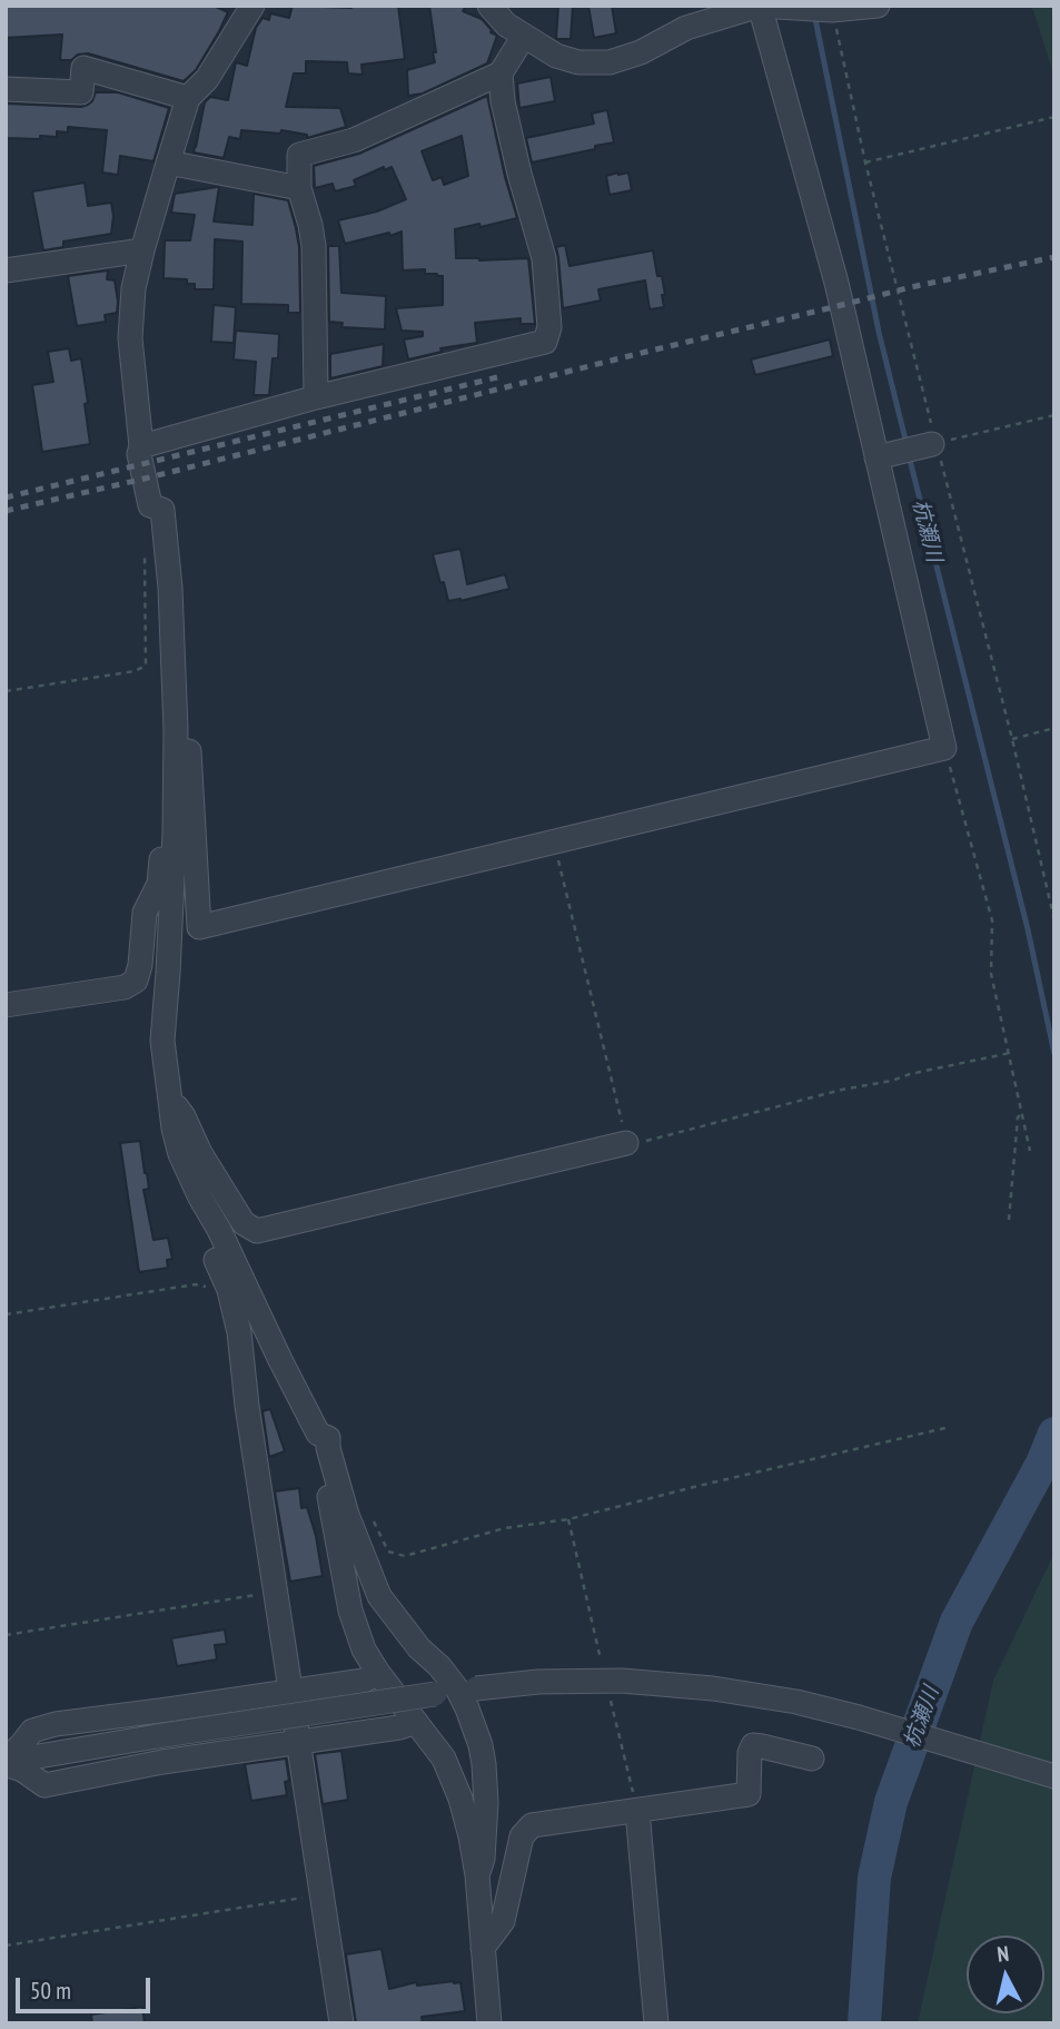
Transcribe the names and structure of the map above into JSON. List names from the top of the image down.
{
  "water": ["杭瀬川"],
  "scale_bar": "50 m",
  "north": "top"
}
